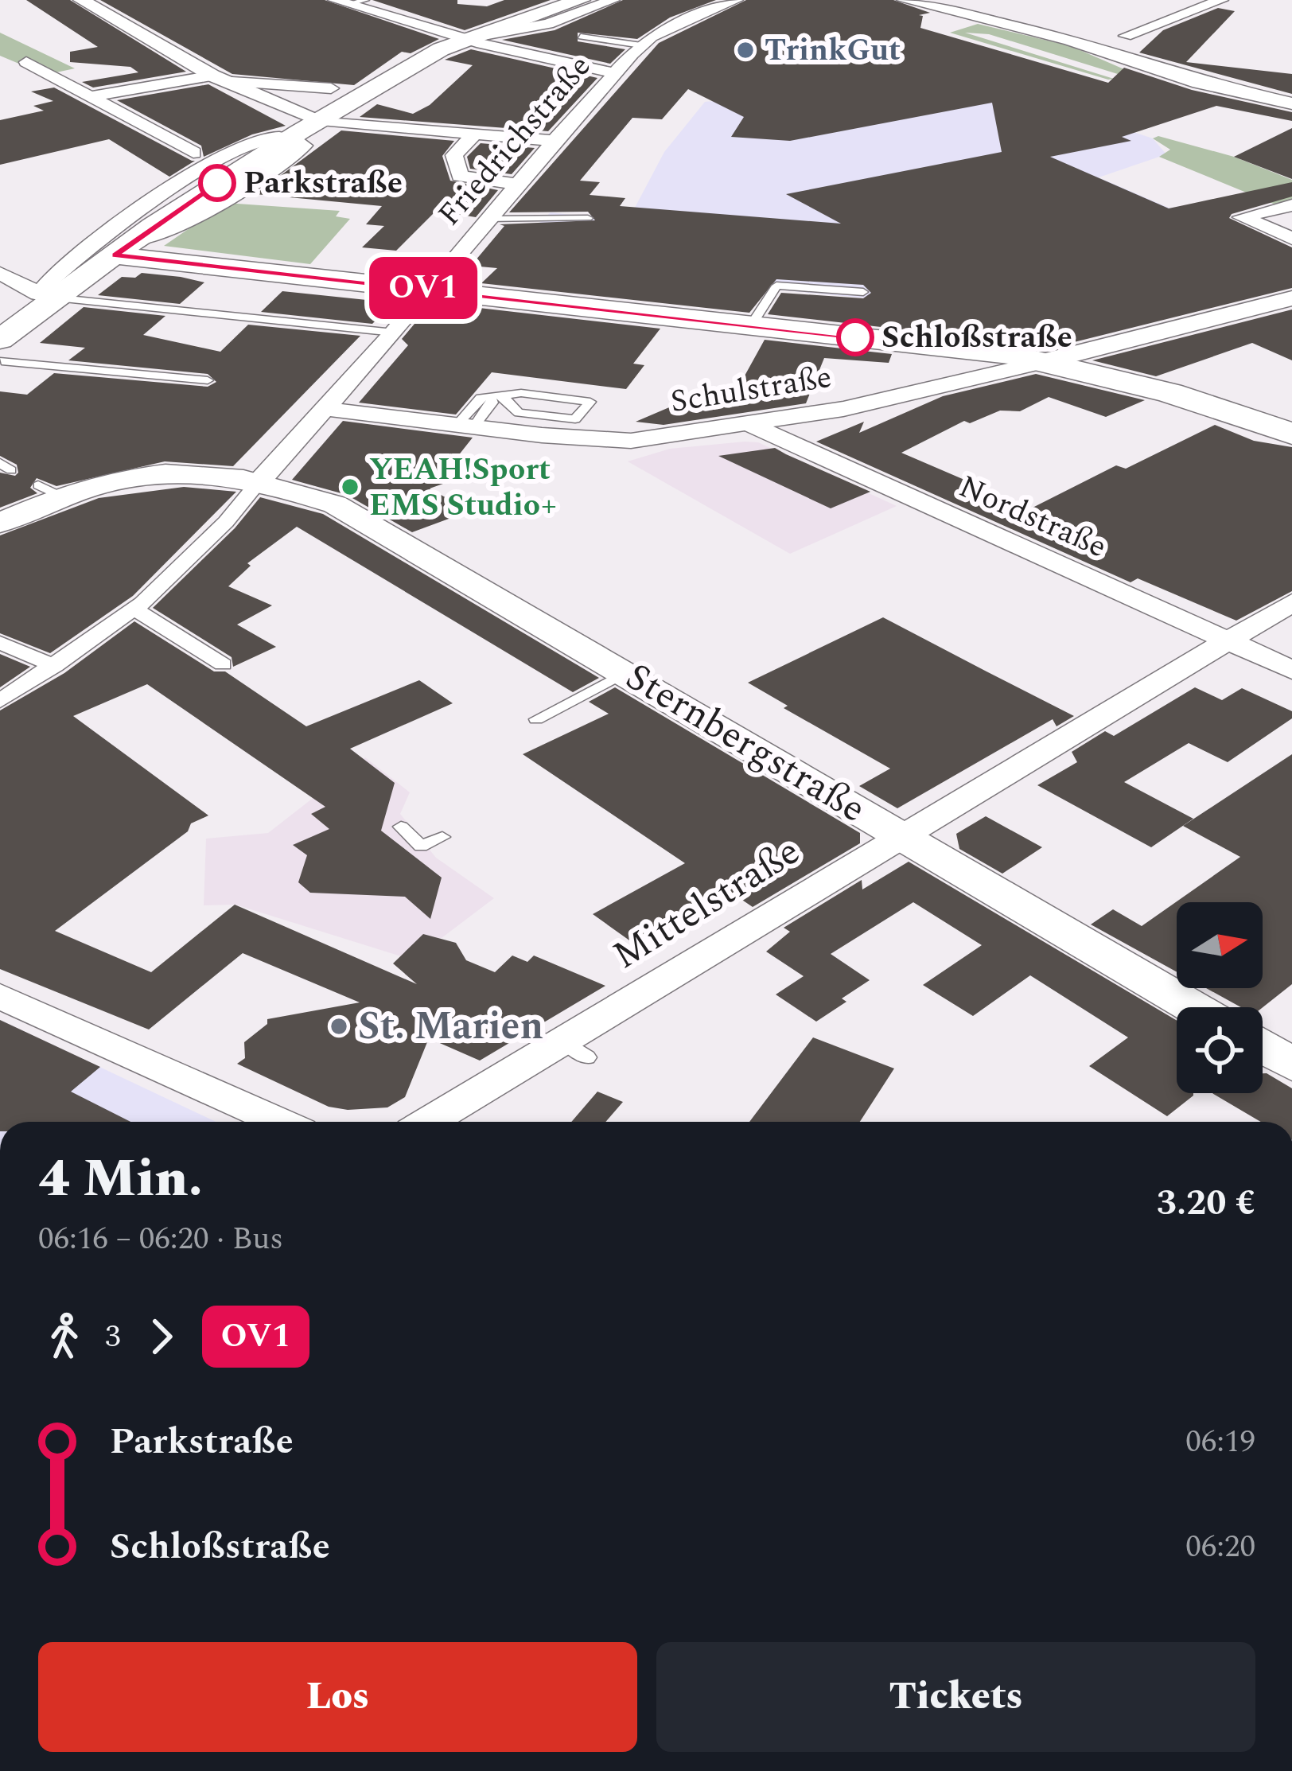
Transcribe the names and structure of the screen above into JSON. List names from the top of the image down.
{
  "streets": {
    "street": [
      "Friedrichstraße",
      "Schulstraße",
      "Nordstraße",
      "Sternbergstraße",
      "Mittelstraße"
    ]
  },
  "crossings": [
    ["Friedrichstraße", "Schulstraße"],
    ["Friedrichstraße", "Sternbergstraße"],
    ["Schulstraße", "Nordstraße"],
    ["Nordstraße", "Mittelstraße"],
    ["Sternbergstraße", "Mittelstraße"]
  ],
  "places": [
    "TrinkGut",
    "Parkstraße",
    "Schloßstraße",
    "YEAH!Sport EMS Studio+",
    "St. Marien"
  ],
  "lines": ["bus line OV1"],
  "north": "right",
  "page": {
    "on_map": "OV1",
    "heading": ["4 Min.", "06:16 – 06:20 · Bus", "3.20 €"],
    "legs": ["3", "OV1"],
    "list": [
      {
        "name": "Parkstraße",
        "value": "06:19"
      },
      {
        "name": "Schloßstraße",
        "value": "06:20"
      }
    ],
    "buttons": ["Los", "Tickets"]
  }
}
